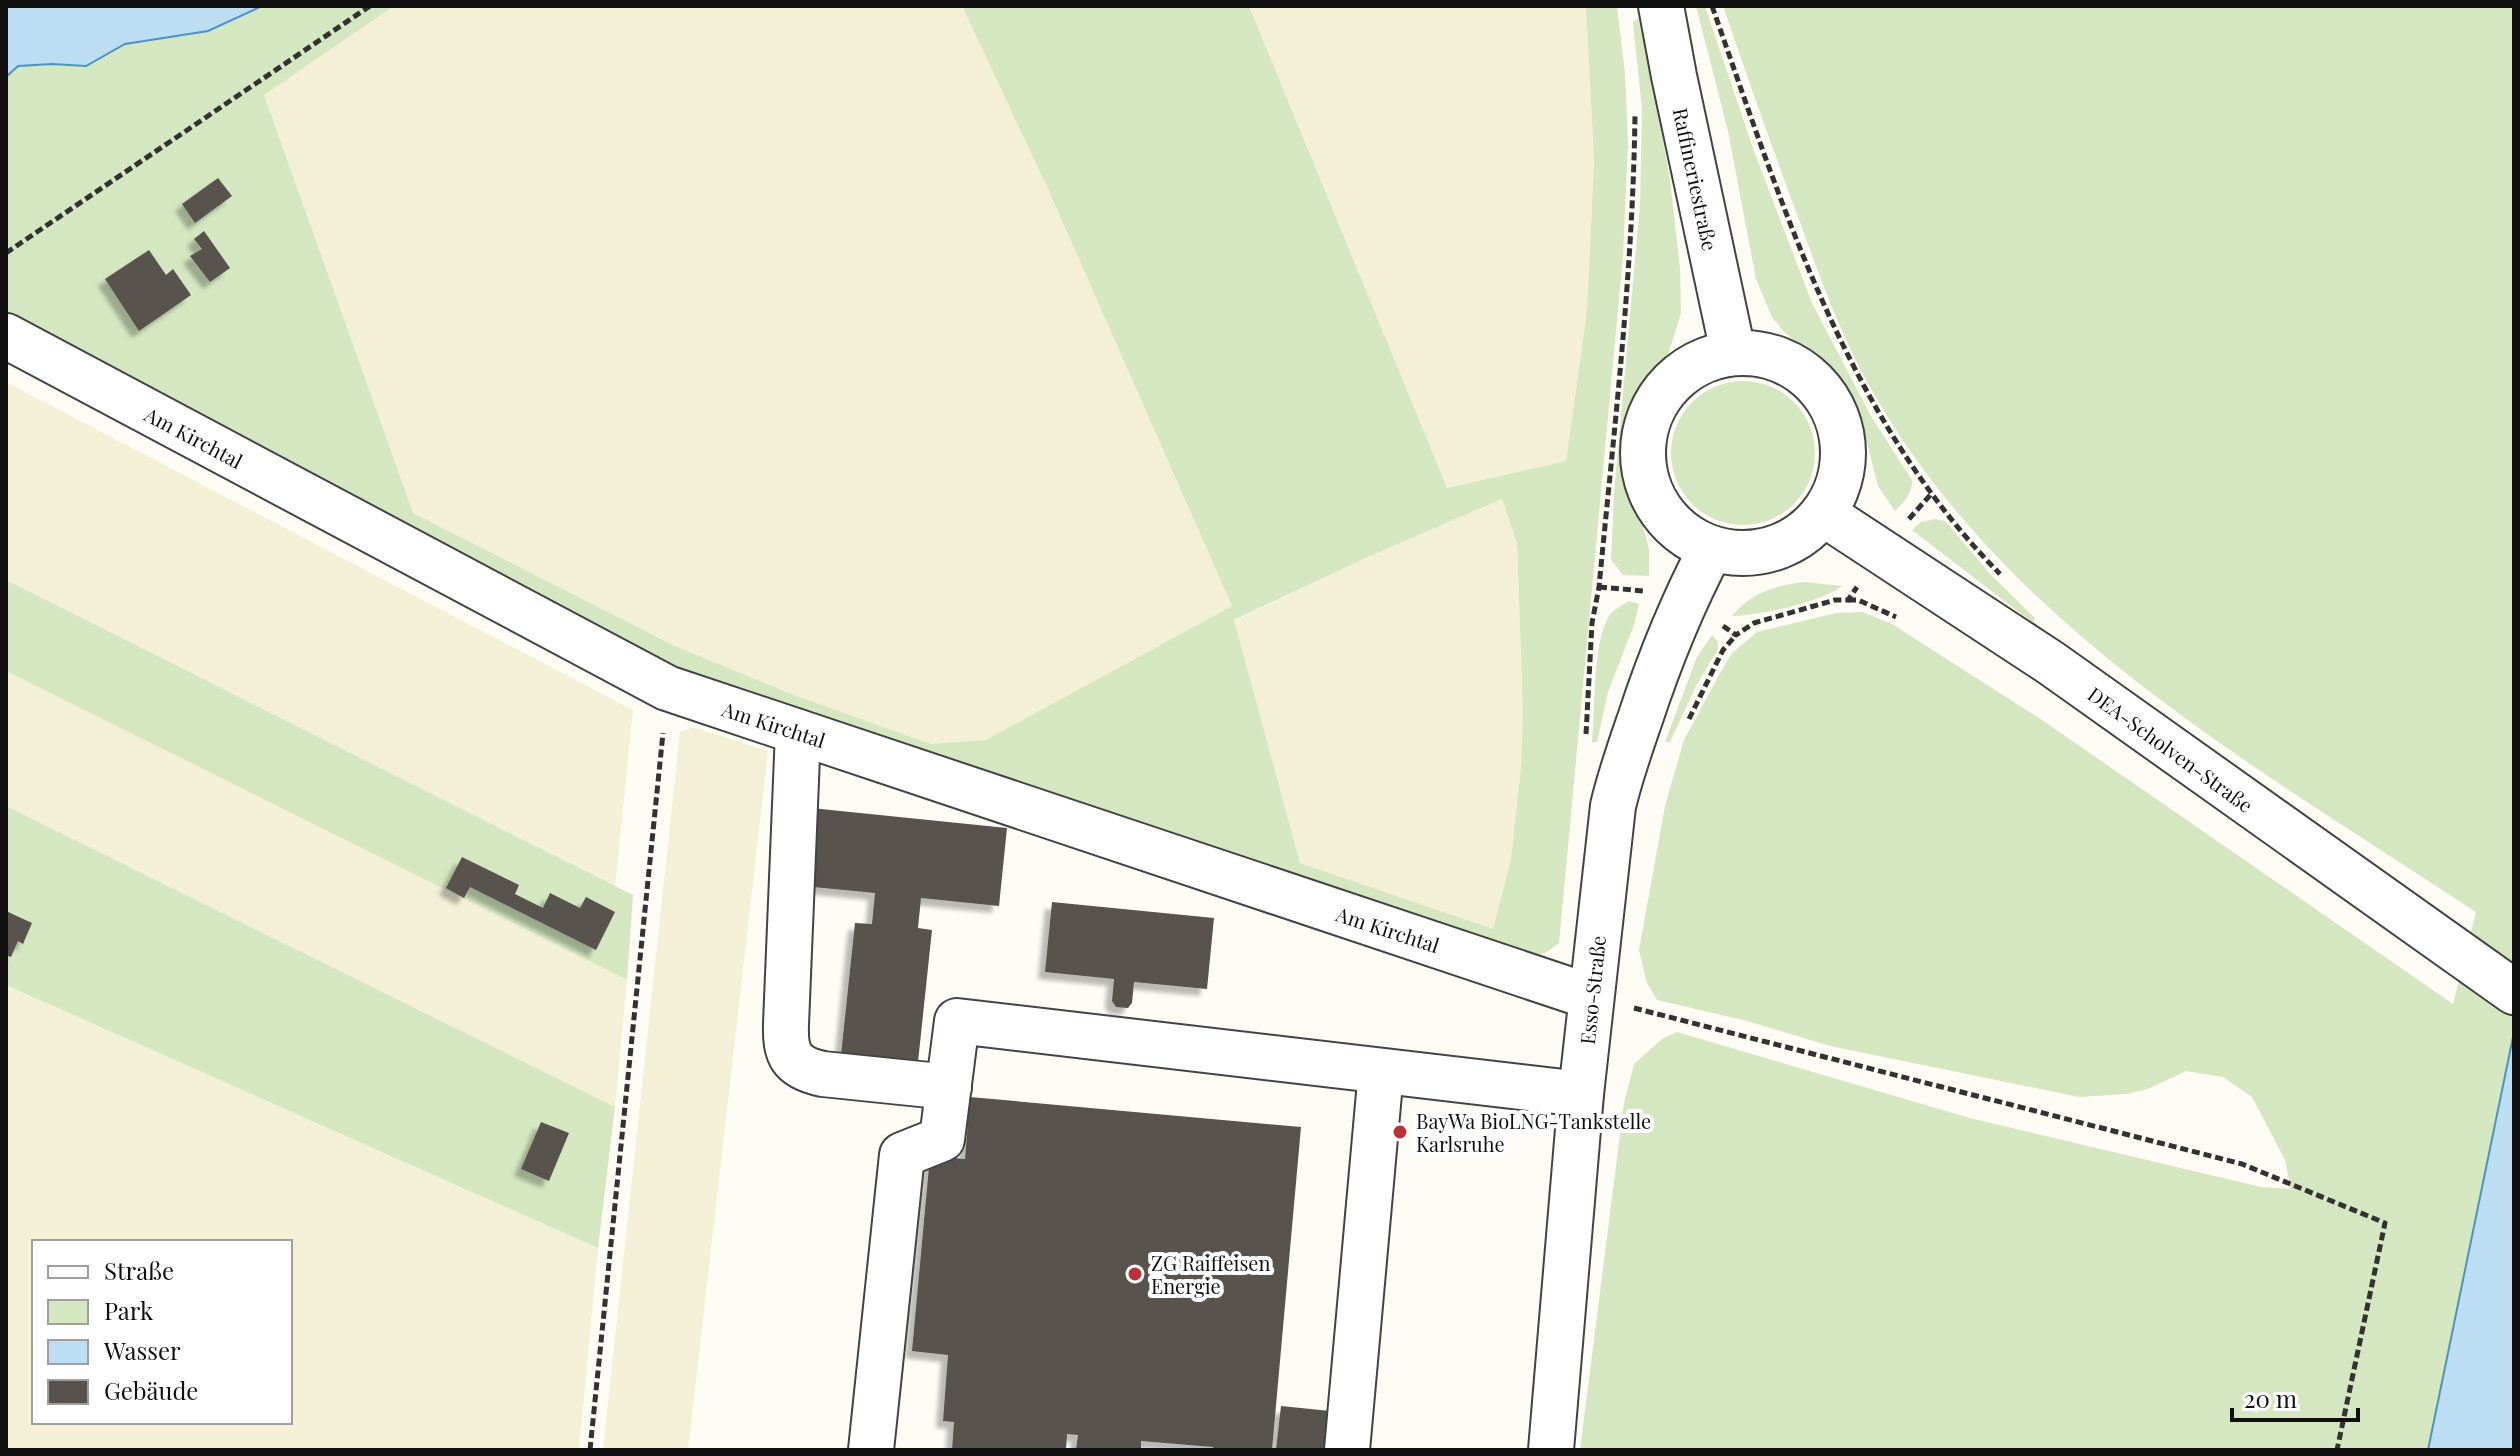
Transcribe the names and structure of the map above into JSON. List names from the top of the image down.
{
  "streets": {
    "street": [
      "Raffineriestraße",
      "Am Kirchtal",
      "DEA-Scholven-Straße",
      "Esso-Straße"
    ]
  },
  "crossings": [
    ["Raffineriestraße", "DEA-Scholven-Straße"],
    ["Raffineriestraße", "Esso-Straße"],
    ["Am Kirchtal", "Esso-Straße"],
    ["DEA-Scholven-Straße", "Esso-Straße"]
  ],
  "places": ["BayWa BioLNG-Tankstelle Karlsruhe", "ZG Raiffeisen Energie"],
  "legend": [
    "Straße",
    "Park",
    "Wasser",
    "Gebäude"
  ],
  "scale_bar": "20 m"
}
